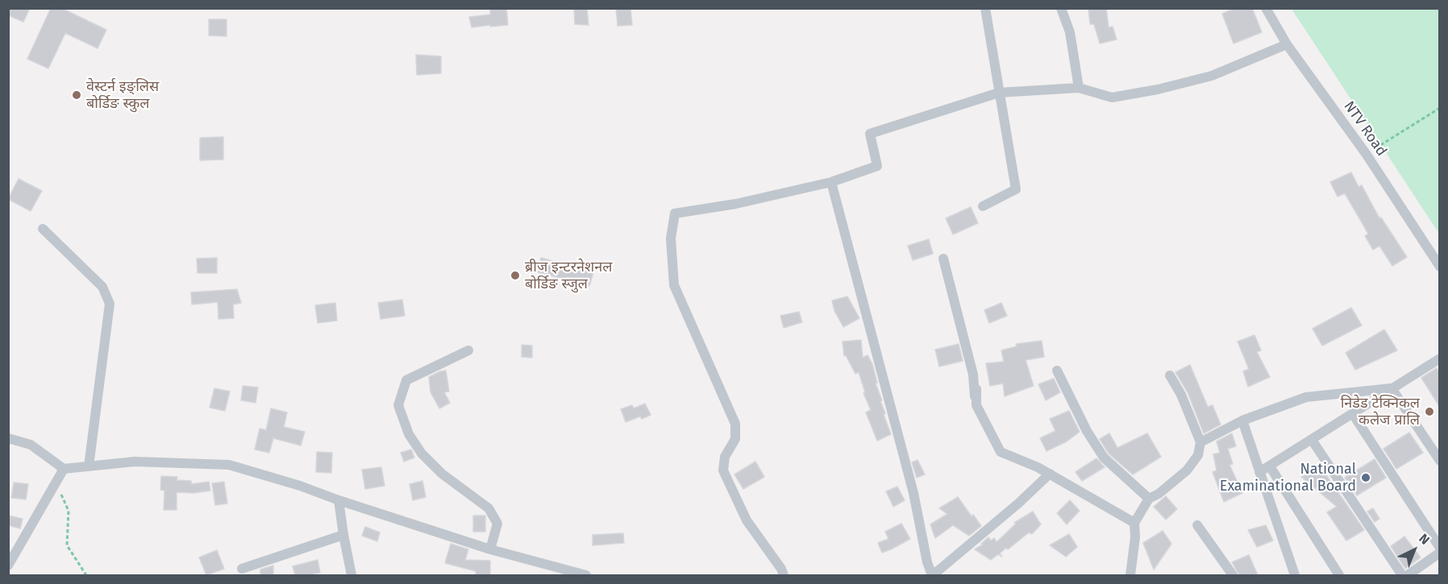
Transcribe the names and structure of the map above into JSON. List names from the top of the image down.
{
  "streets": {
    "street": ["NTV Road"]
  },
  "places": [
    "वेस्टर्न इङ्लिस बोर्डिङ स्कुल",
    "ब्रीज इन्टरनेशनल बोर्डिङ स्जुल",
    "निडेड टेक्निकल कलेज प्रालि",
    "National Examinational Board"
  ],
  "north": "top right"
}
